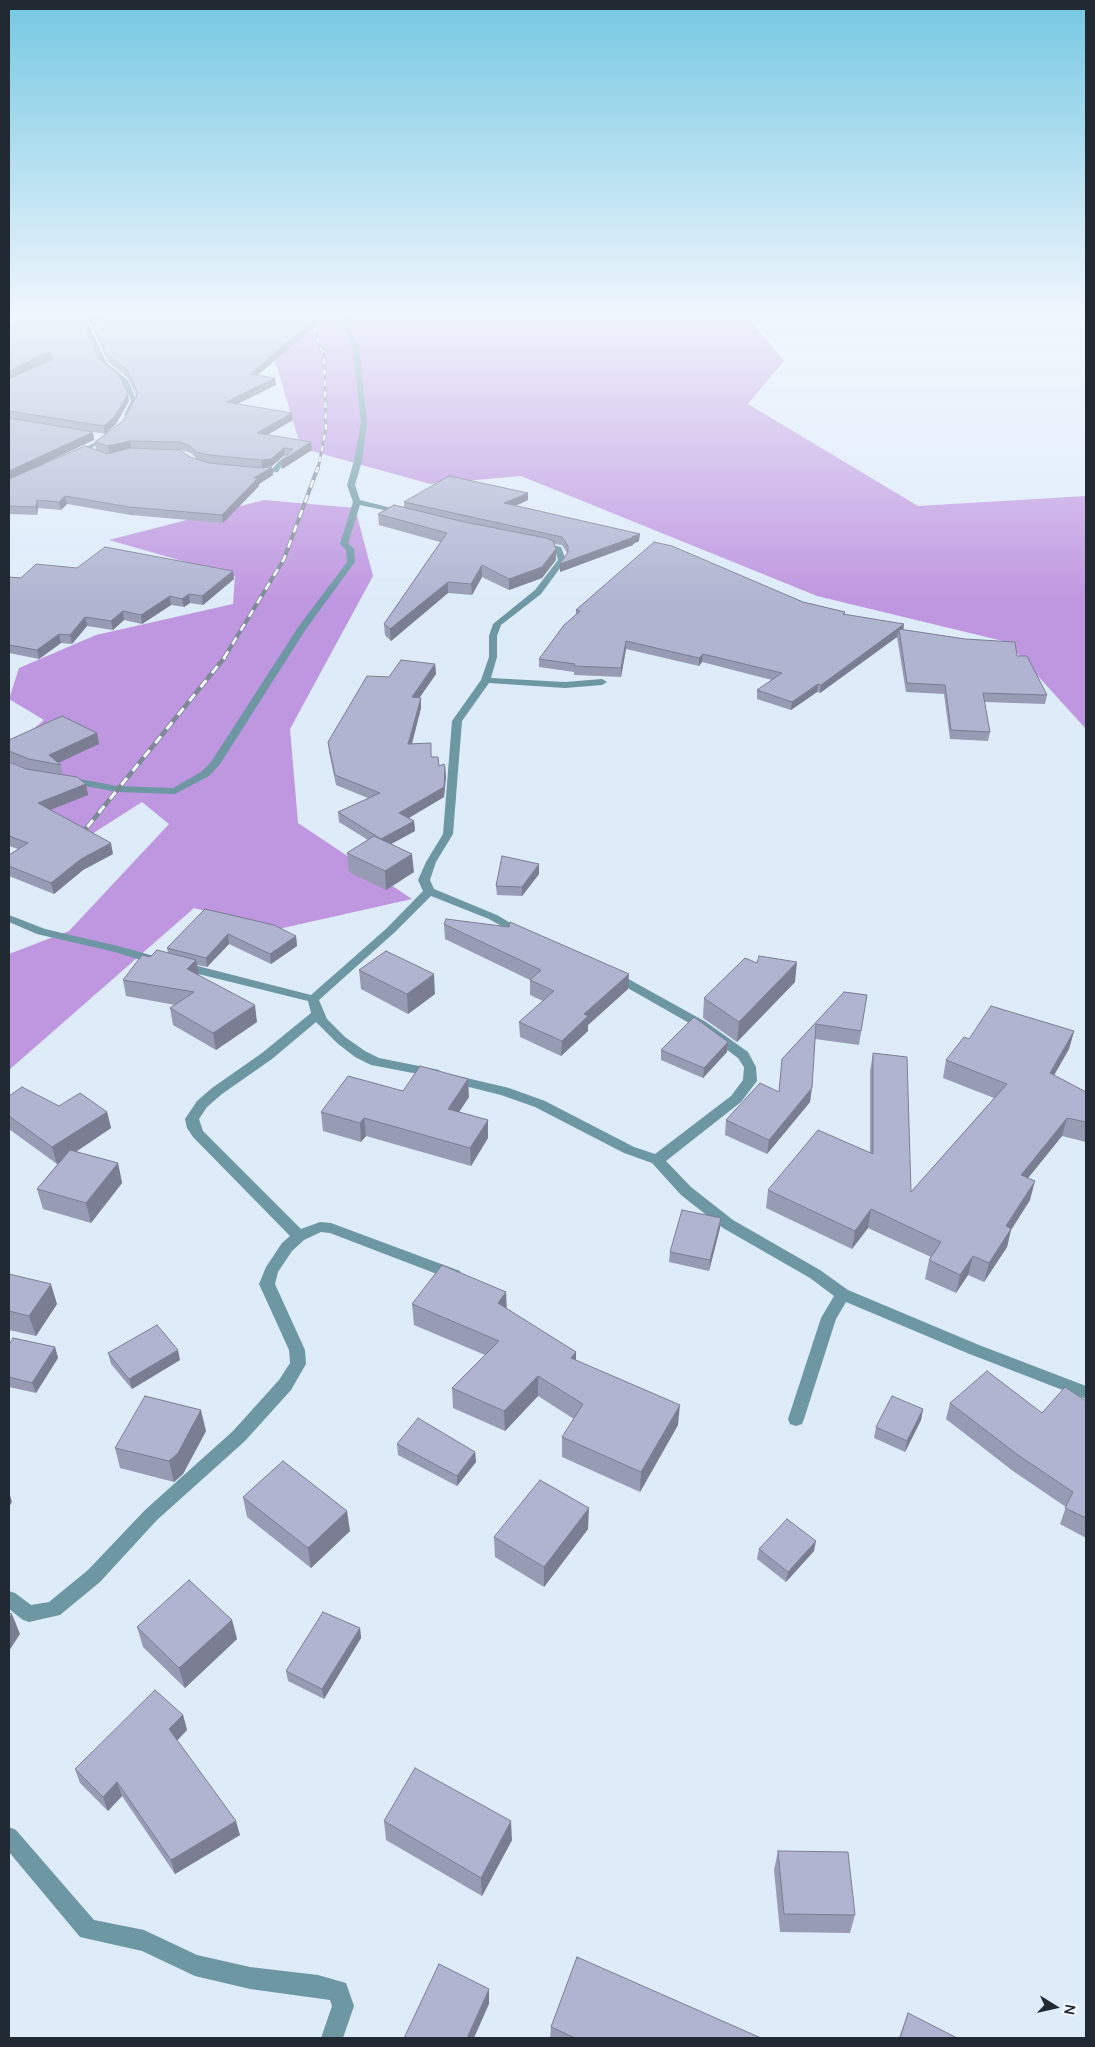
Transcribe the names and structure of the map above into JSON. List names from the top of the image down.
{
  "north": "right"
}
